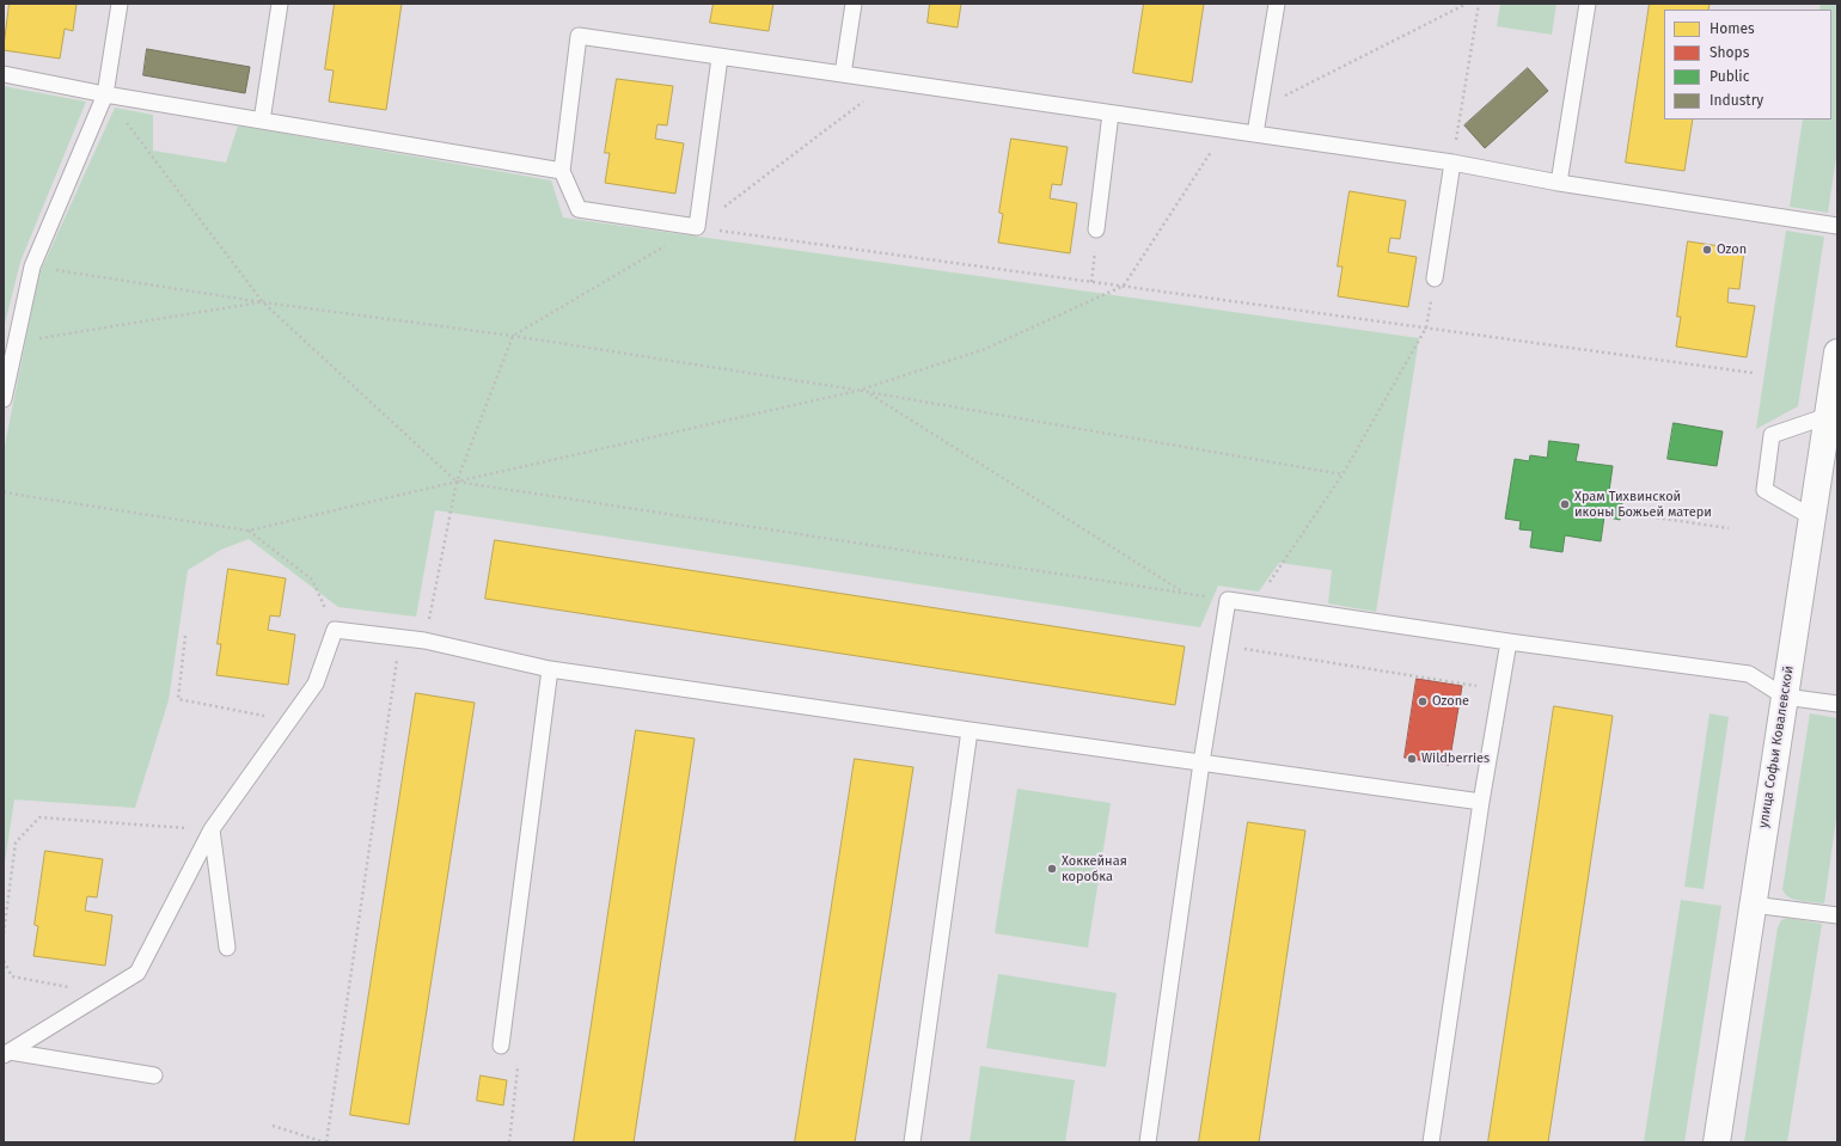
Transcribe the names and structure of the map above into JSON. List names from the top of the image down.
{
  "streets": {
    "street": ["улица Софьи Ковалевской"]
  },
  "places": [
    "Ozon",
    "Храм Тихвинской иконы Божьей матери",
    "Ozone",
    "Wildberries",
    "Хоккейная коробка"
  ],
  "legend": [
    "Homes",
    "Shops",
    "Public",
    "Industry"
  ]
}
